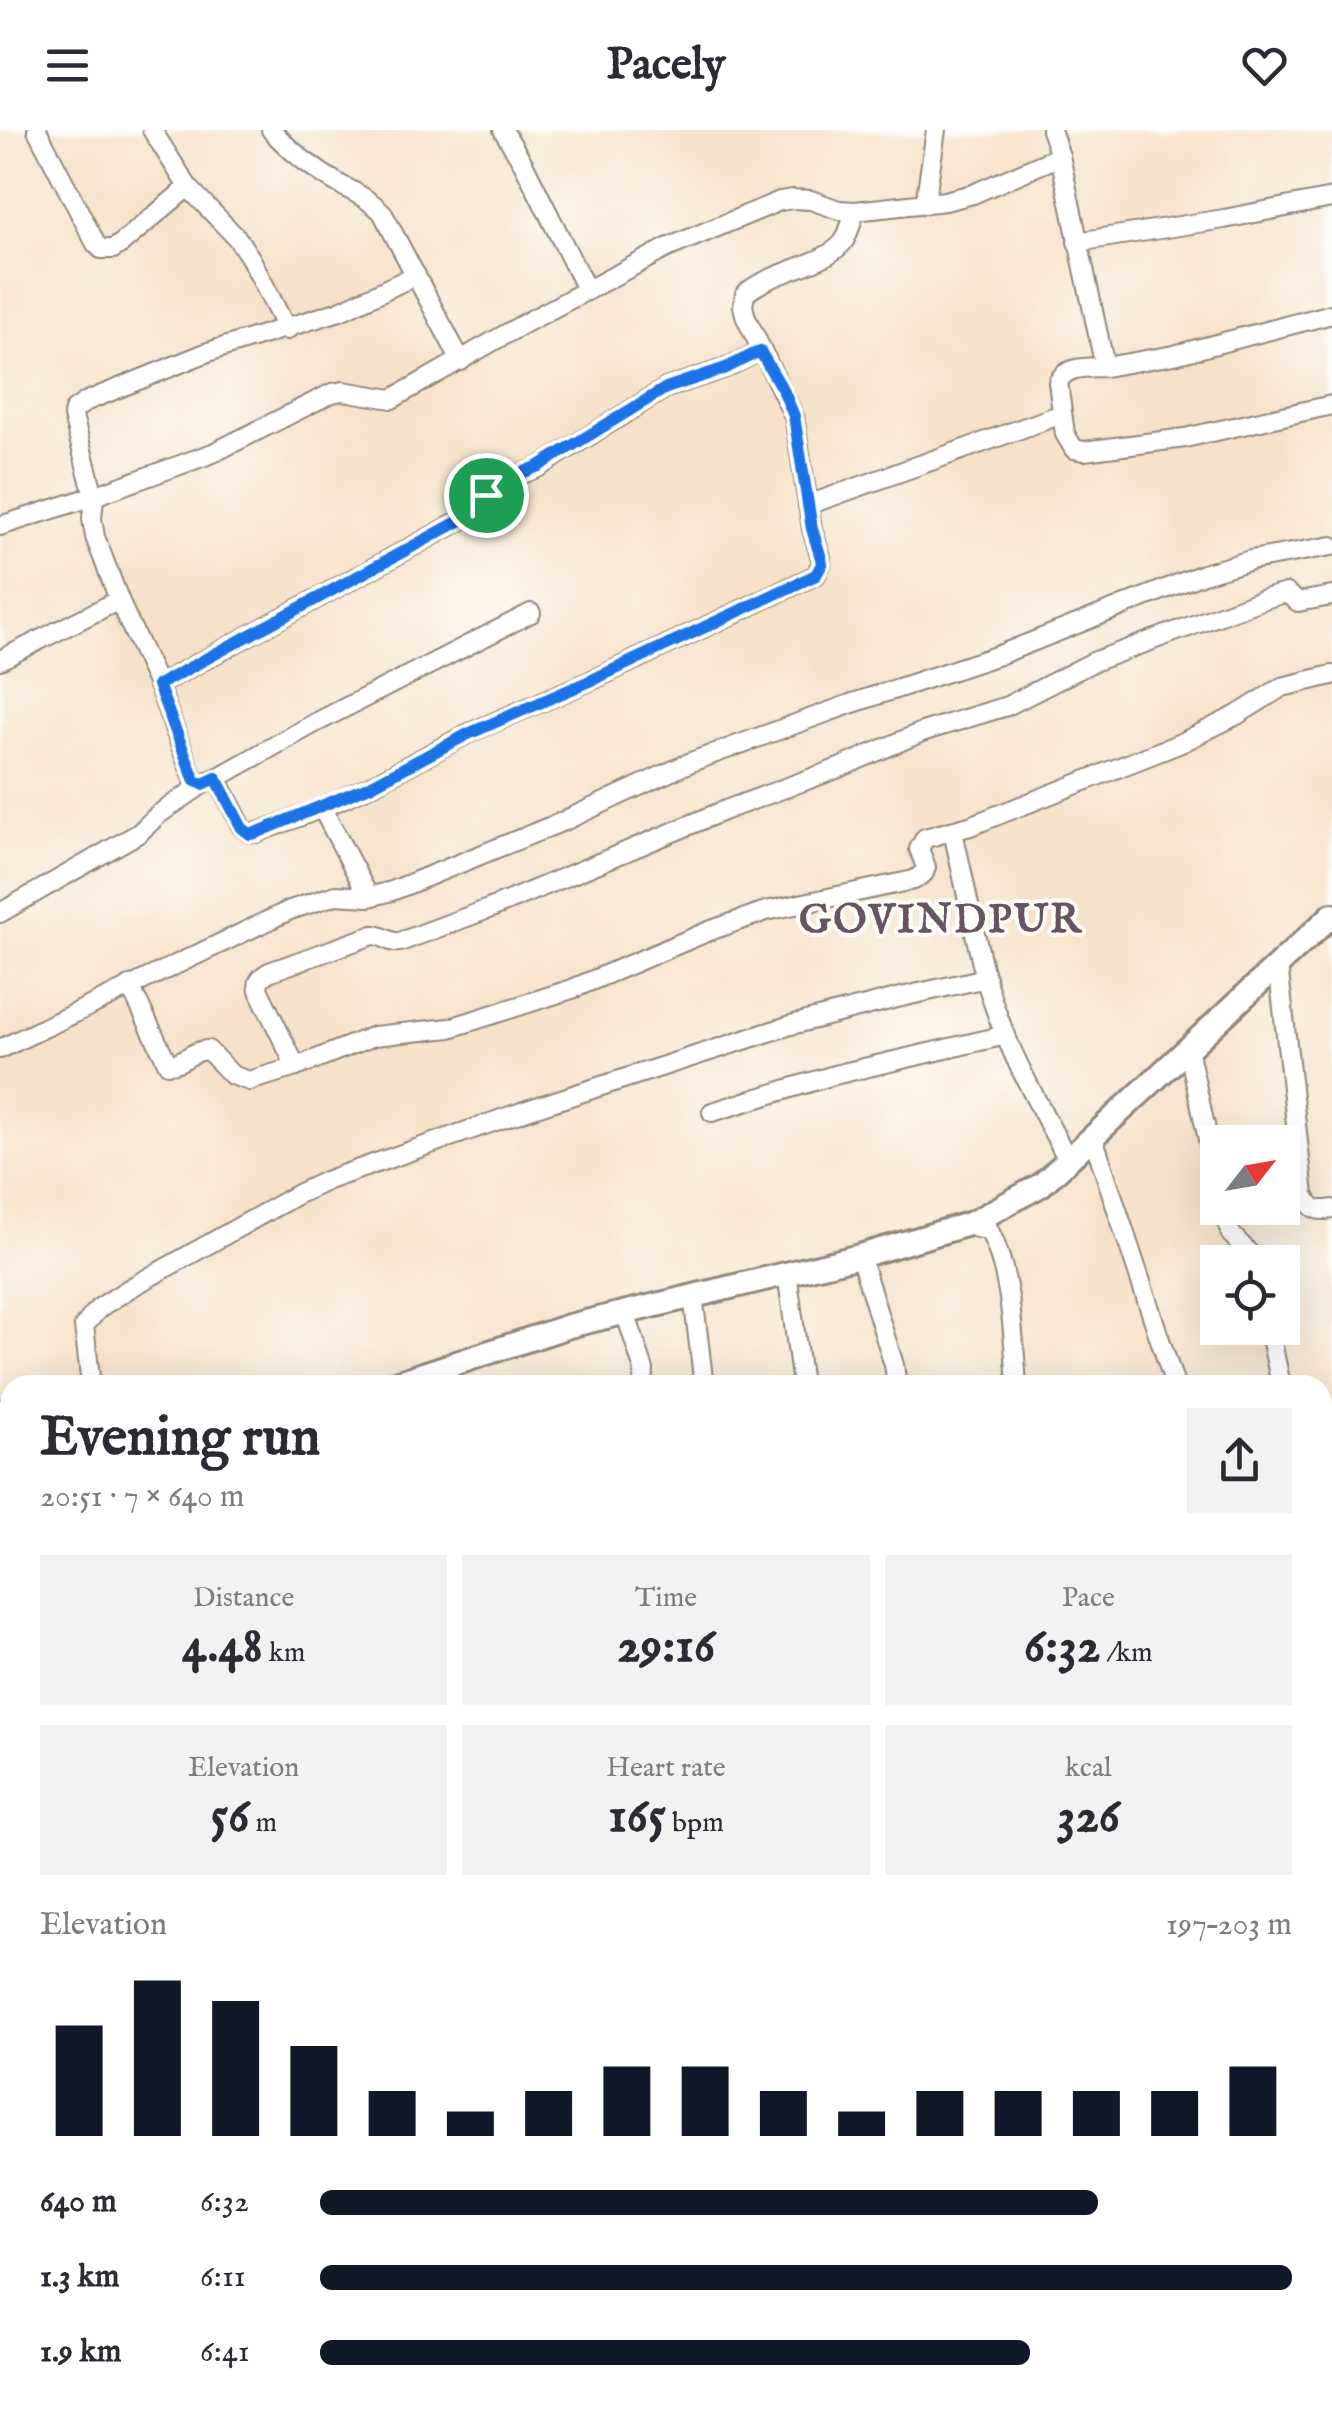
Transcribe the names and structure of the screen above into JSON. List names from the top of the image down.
{
  "districts": ["GOVINDPUR"],
  "north": "top right",
  "page": {
    "header": "Pacely",
    "heading": ["Evening run", "20:51 · 7 × 640 m"],
    "stats": [
      ["Distance", "4.48 km"],
      ["Time", "29:16"],
      ["Pace", "6:32 /km"],
      ["Elevation", "56 m"],
      ["Heart rate", "165 bpm"],
      ["kcal", "326"]
    ],
    "chart": ["Elevation", "197–203 m"],
    "list": [
      {
        "name": "640 m",
        "note": "6:32"
      },
      {
        "name": "1.3 km",
        "note": "6:11"
      },
      {
        "name": "1.9 km",
        "note": "6:41"
      }
    ]
  }
}
